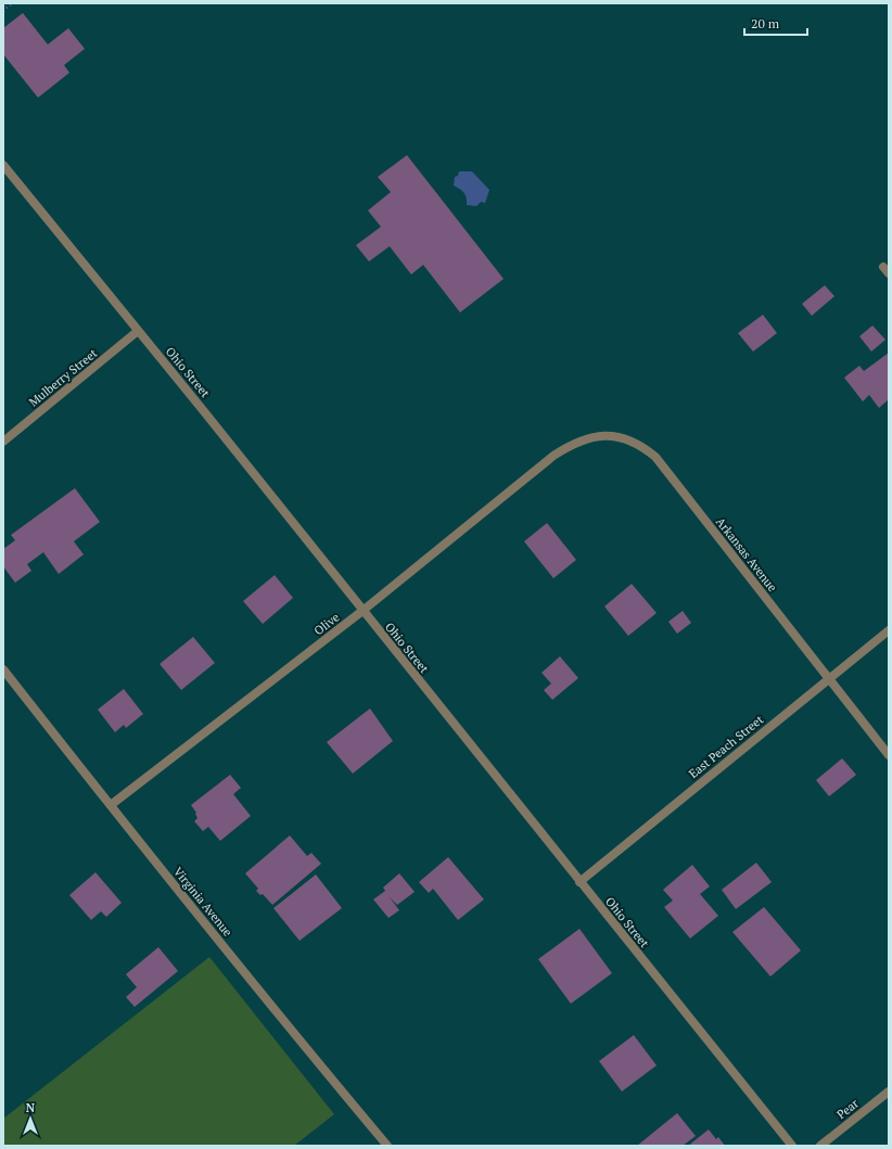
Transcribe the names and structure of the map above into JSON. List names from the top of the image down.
{
  "streets": {
    "street": [
      "Ohio Street",
      "Mulberry Street",
      "Arkansas Avenue",
      "Olive",
      "East Peach Street",
      "Virginia Avenue",
      "Pear"
    ]
  },
  "crossings": [
    ["Ohio Street", "Mulberry Street"],
    ["Ohio Street", "Olive"],
    ["Ohio Street", "East Peach Street"],
    ["Arkansas Avenue", "Olive"],
    ["Arkansas Avenue", "East Peach Street"],
    ["Olive", "Virginia Avenue"]
  ],
  "scale_bar": "20 m",
  "north": "top"
}
